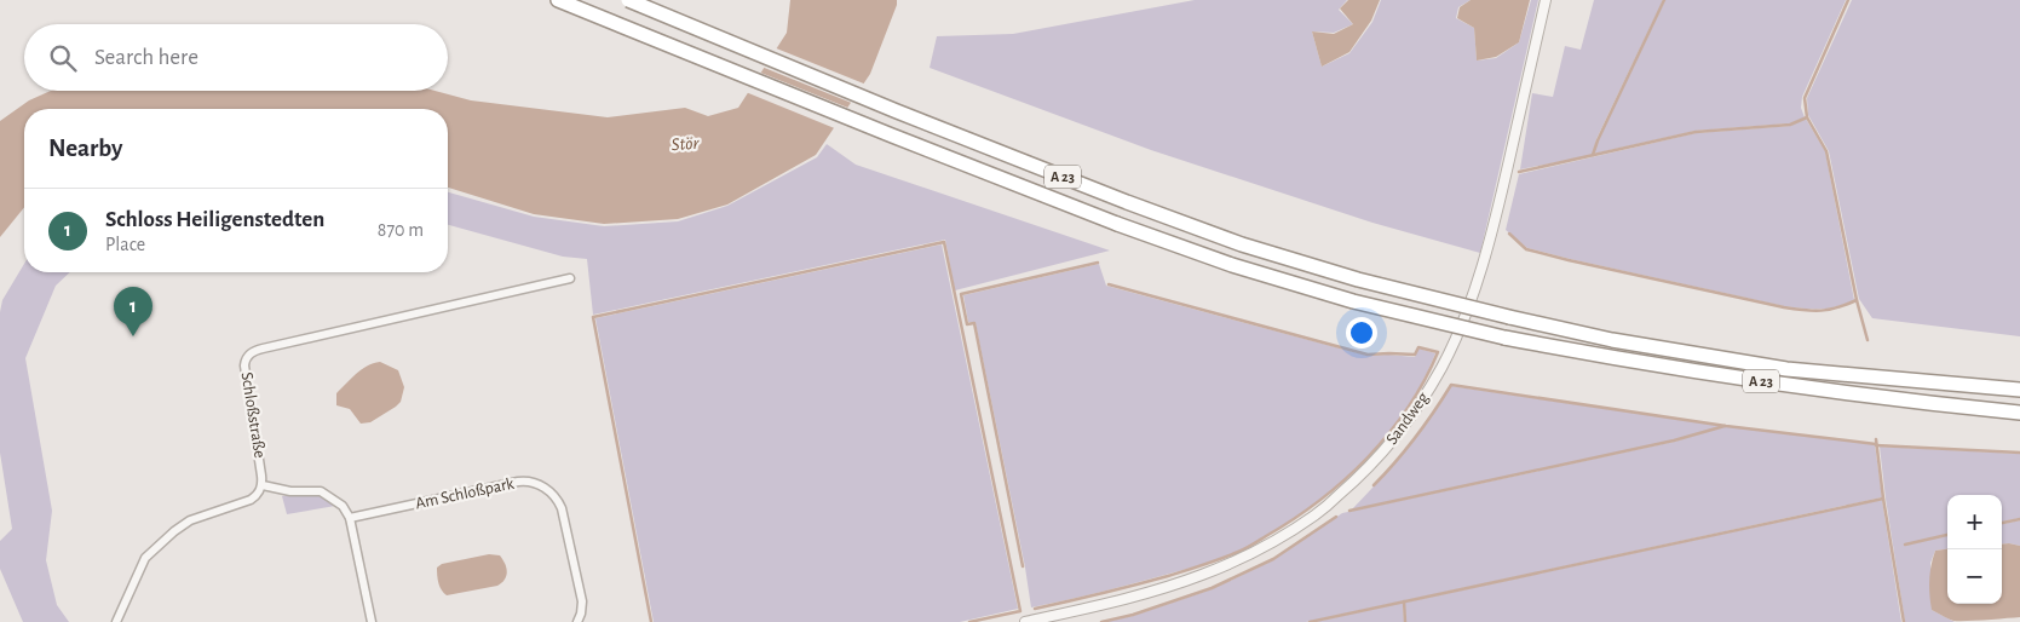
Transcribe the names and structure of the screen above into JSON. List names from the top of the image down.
{
  "streets": {
    "highway": ["A 23"],
    "street": ["Schloßstraße", "Sandweg", "Am Schloßpark"]
  },
  "water": ["Stör"],
  "page": {
    "search": "Search here",
    "heading": "Nearby",
    "list": [
      {
        "mark": "1",
        "name": "Schloss Heiligenstedten",
        "note": "Place",
        "value": "870 m"
      }
    ],
    "pins": "1",
    "map_buttons": ["+", "−"]
  }
}
